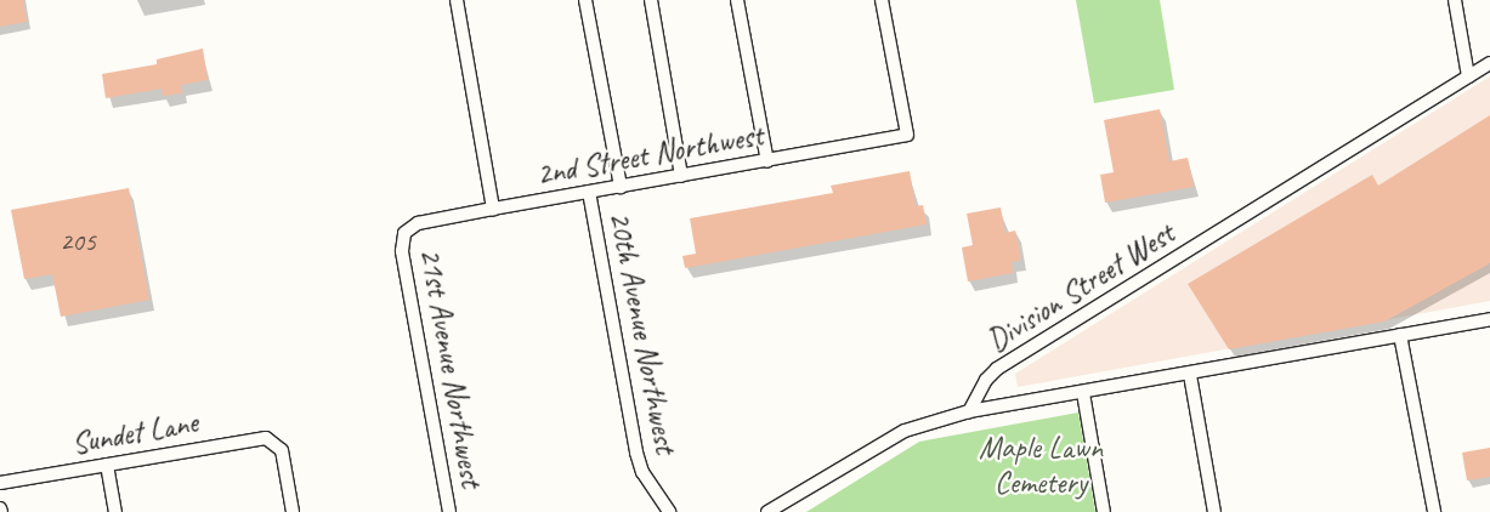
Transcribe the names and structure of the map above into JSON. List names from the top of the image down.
{
  "streets": {
    "street": [
      "2nd Street Northwest",
      "Division Street West",
      "20th Avenue Northwest",
      "21st Avenue Northwest",
      "Sundet Lane"
    ]
  },
  "crossings": [
    ["2nd Street Northwest", "20th Avenue Northwest"],
    ["2nd Street Northwest", "21st Avenue Northwest"]
  ],
  "parks": ["Maple Lawn Cemetery"],
  "house_numbers": ["205"]
}
